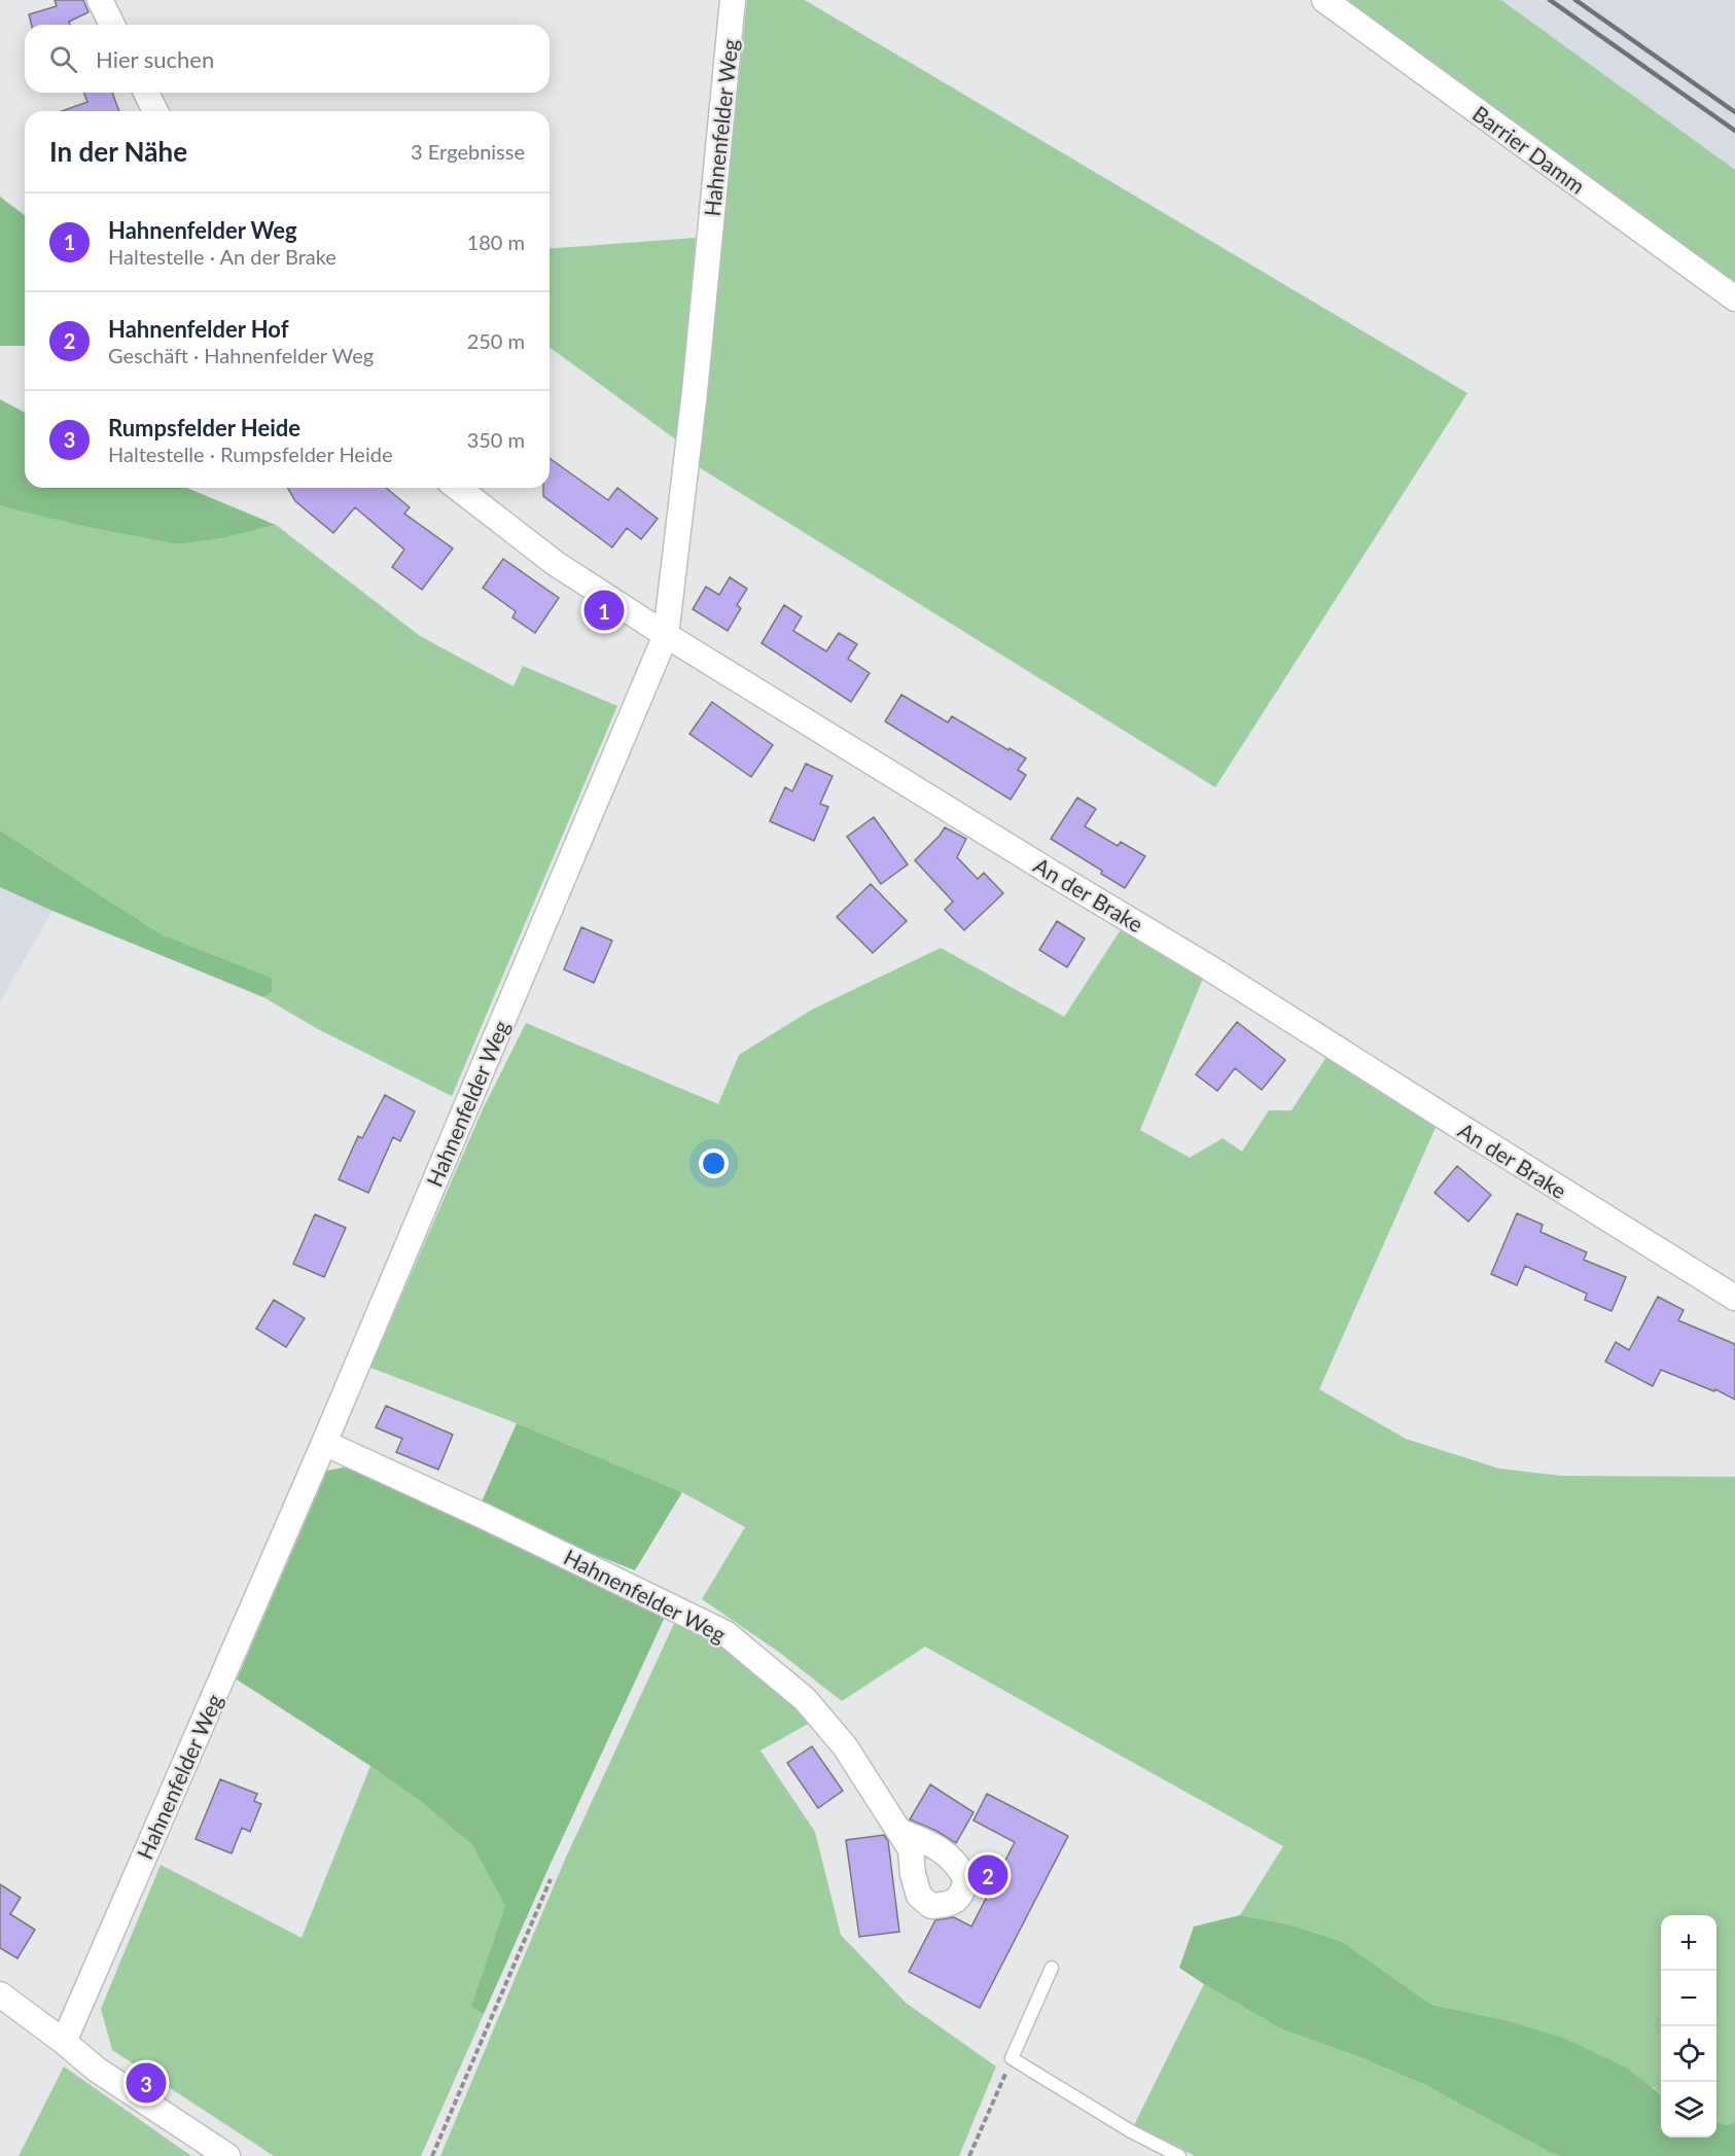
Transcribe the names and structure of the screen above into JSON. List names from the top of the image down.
{
  "streets": {
    "street": ["Hahnenfelder Weg", "Barrier Damm", "An der Brake"]
  },
  "crossings": [
    ["Hahnenfelder Weg", "An der Brake"]
  ],
  "page": {
    "search": "Hier suchen",
    "heading": ["In der Nähe", "3 Ergebnisse"],
    "list": [
      {
        "mark": "1",
        "name": "Hahnenfelder Weg",
        "note": "Haltestelle · An der Brake",
        "value": "180 m"
      },
      {
        "mark": "2",
        "name": "Hahnenfelder Hof",
        "note": "Geschäft · Hahnenfelder Weg",
        "value": "250 m"
      },
      {
        "mark": "3",
        "name": "Rumpsfelder Heide",
        "note": "Haltestelle · Rumpsfelder Heide",
        "value": "350 m"
      }
    ],
    "pins": ["1", "2", "3"],
    "map_buttons": ["+", "−"]
  }
}
